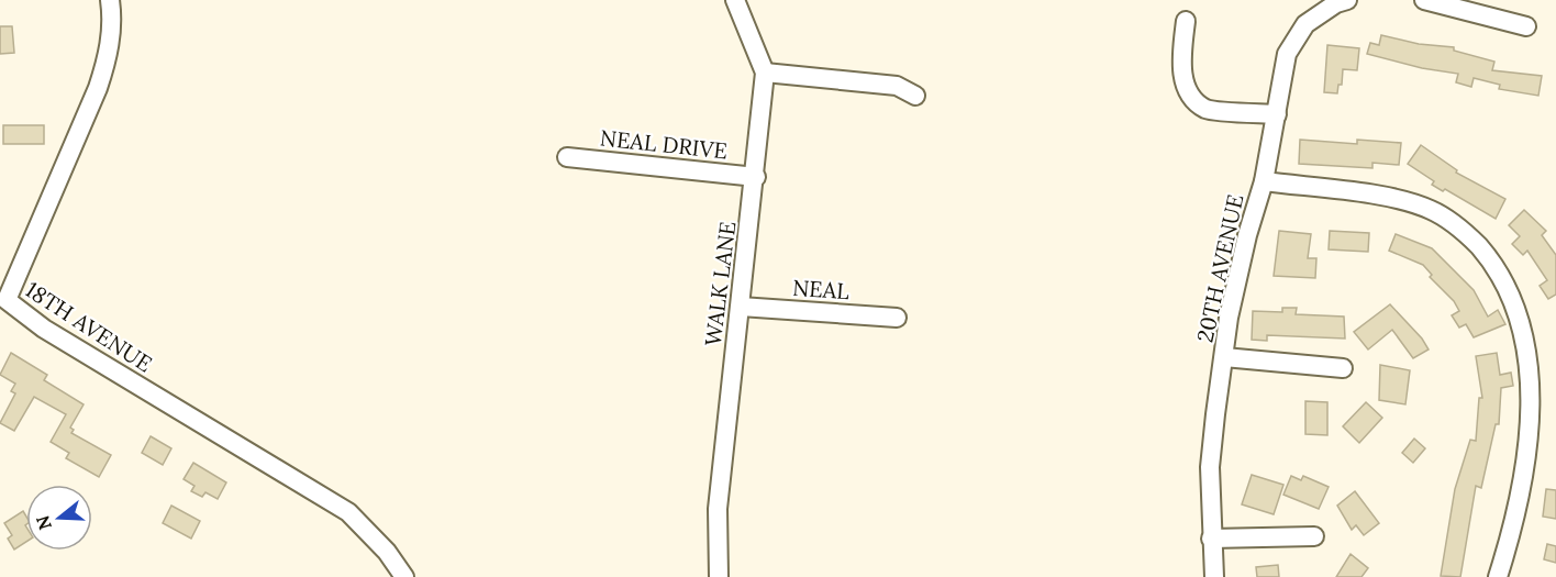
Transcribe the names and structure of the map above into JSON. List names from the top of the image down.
{
  "streets": {
    "street": [
      "NEAL DRIVE",
      "20TH AVENUE",
      "WALK LANE",
      "NEAL",
      "18TH AVENUE"
    ]
  },
  "crossings": [
    ["NEAL DRIVE", "WALK LANE"],
    ["WALK LANE", "NEAL"]
  ],
  "north": "left"
}
